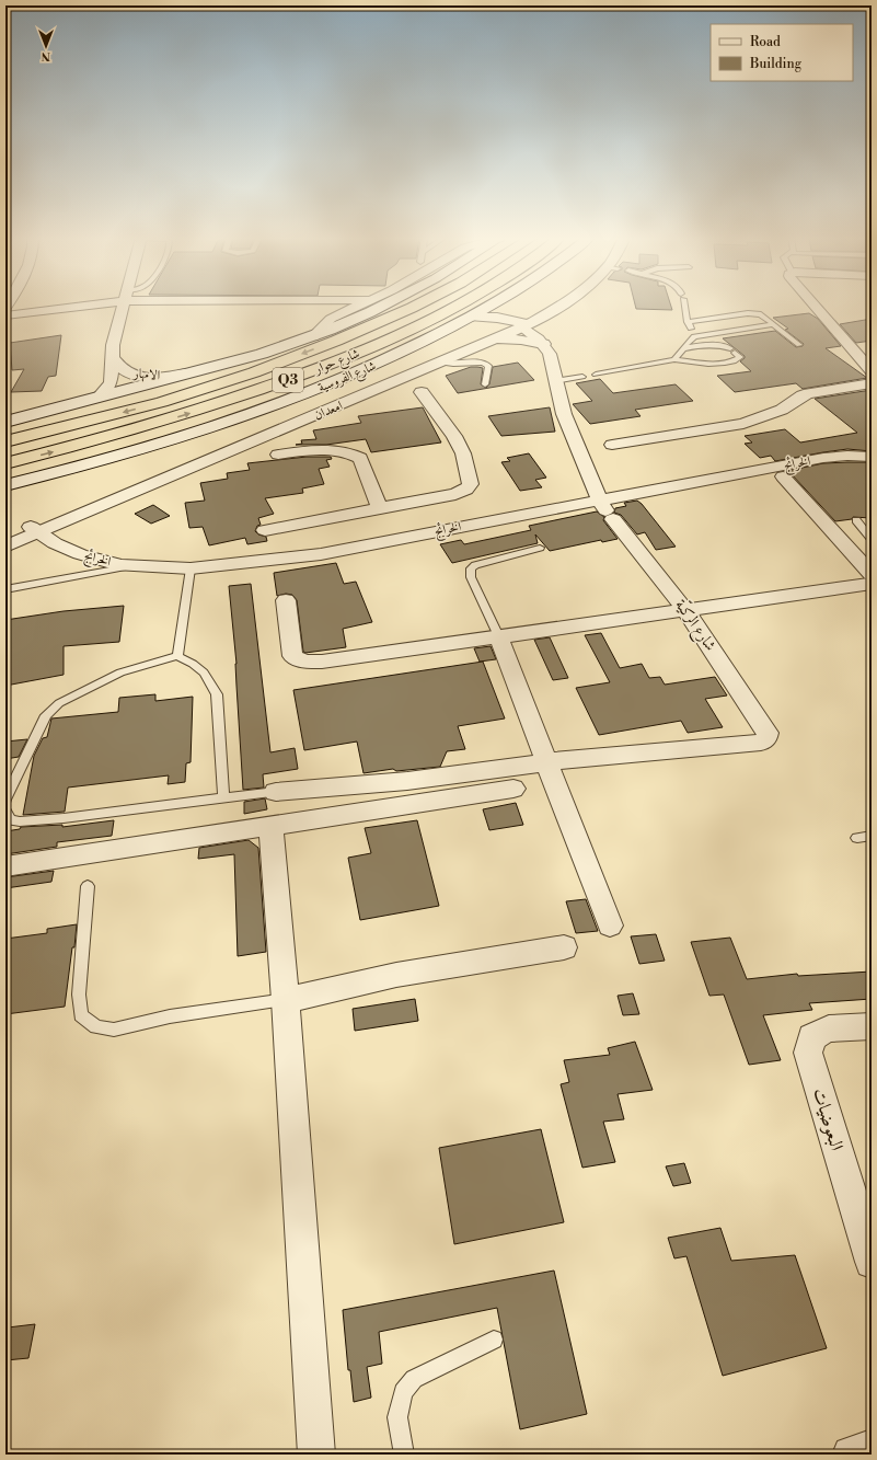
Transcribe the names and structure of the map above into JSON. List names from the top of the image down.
{
  "streets": {
    "highway": ["شارع حوار", "Q3"],
    "street": [
      "الامهار",
      "شارع الفروسية",
      "امعدان",
      "الخرائج",
      "شارع الركيّة",
      "البعوضيات"
    ]
  },
  "crossings": [
    ["امعدان", "الخرائج"],
    ["الخرائج", "شارع الركيّة"]
  ],
  "legend": ["Road", "Building"],
  "north": "bottom"
}
